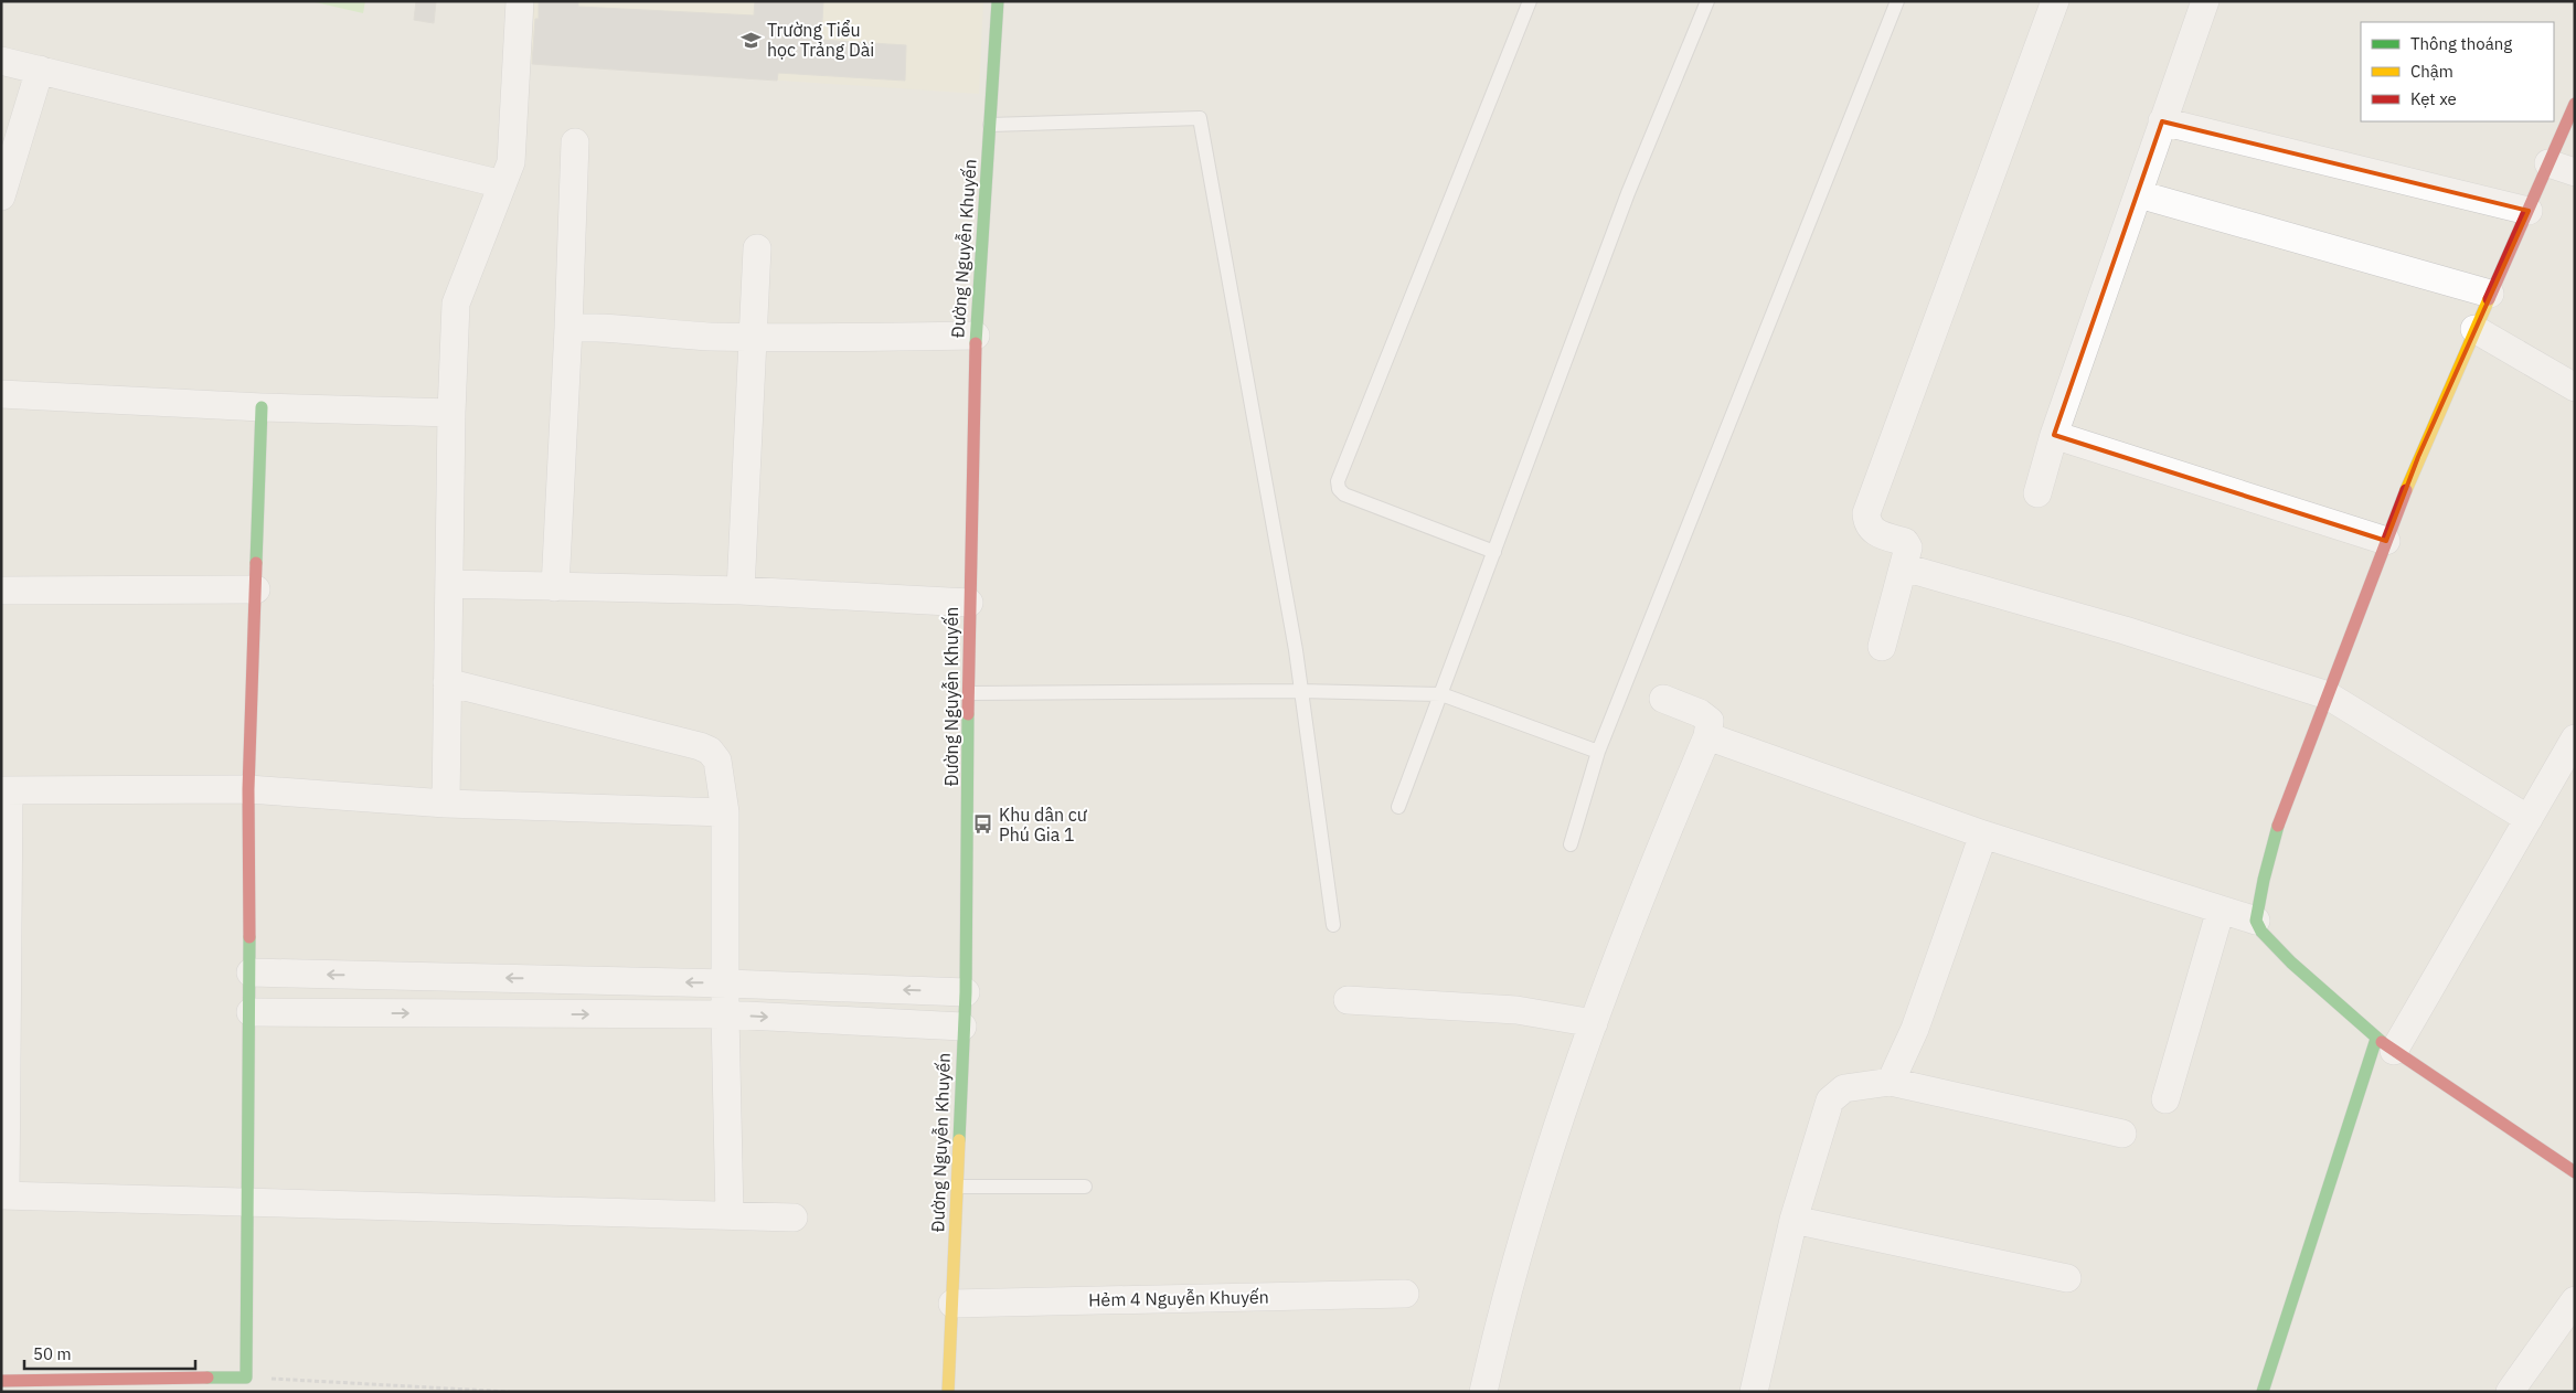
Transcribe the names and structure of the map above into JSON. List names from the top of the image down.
{
  "streets": {
    "street": ["Đường Nguyễn Khuyến", "Hẻm 4 Nguyễn Khuyến"]
  },
  "crossings": [
    ["Đường Nguyễn Khuyến", "Hẻm 4 Nguyễn Khuyến"]
  ],
  "places": {
    "school or university": ["Trường Tiểu học Trảng Dài"],
    "bus stop": ["Khu dân cư Phú Gia 1"]
  },
  "legend": ["Thông thoáng", "Chậm", "Kẹt xe"],
  "scale_bar": "50 m"
}
